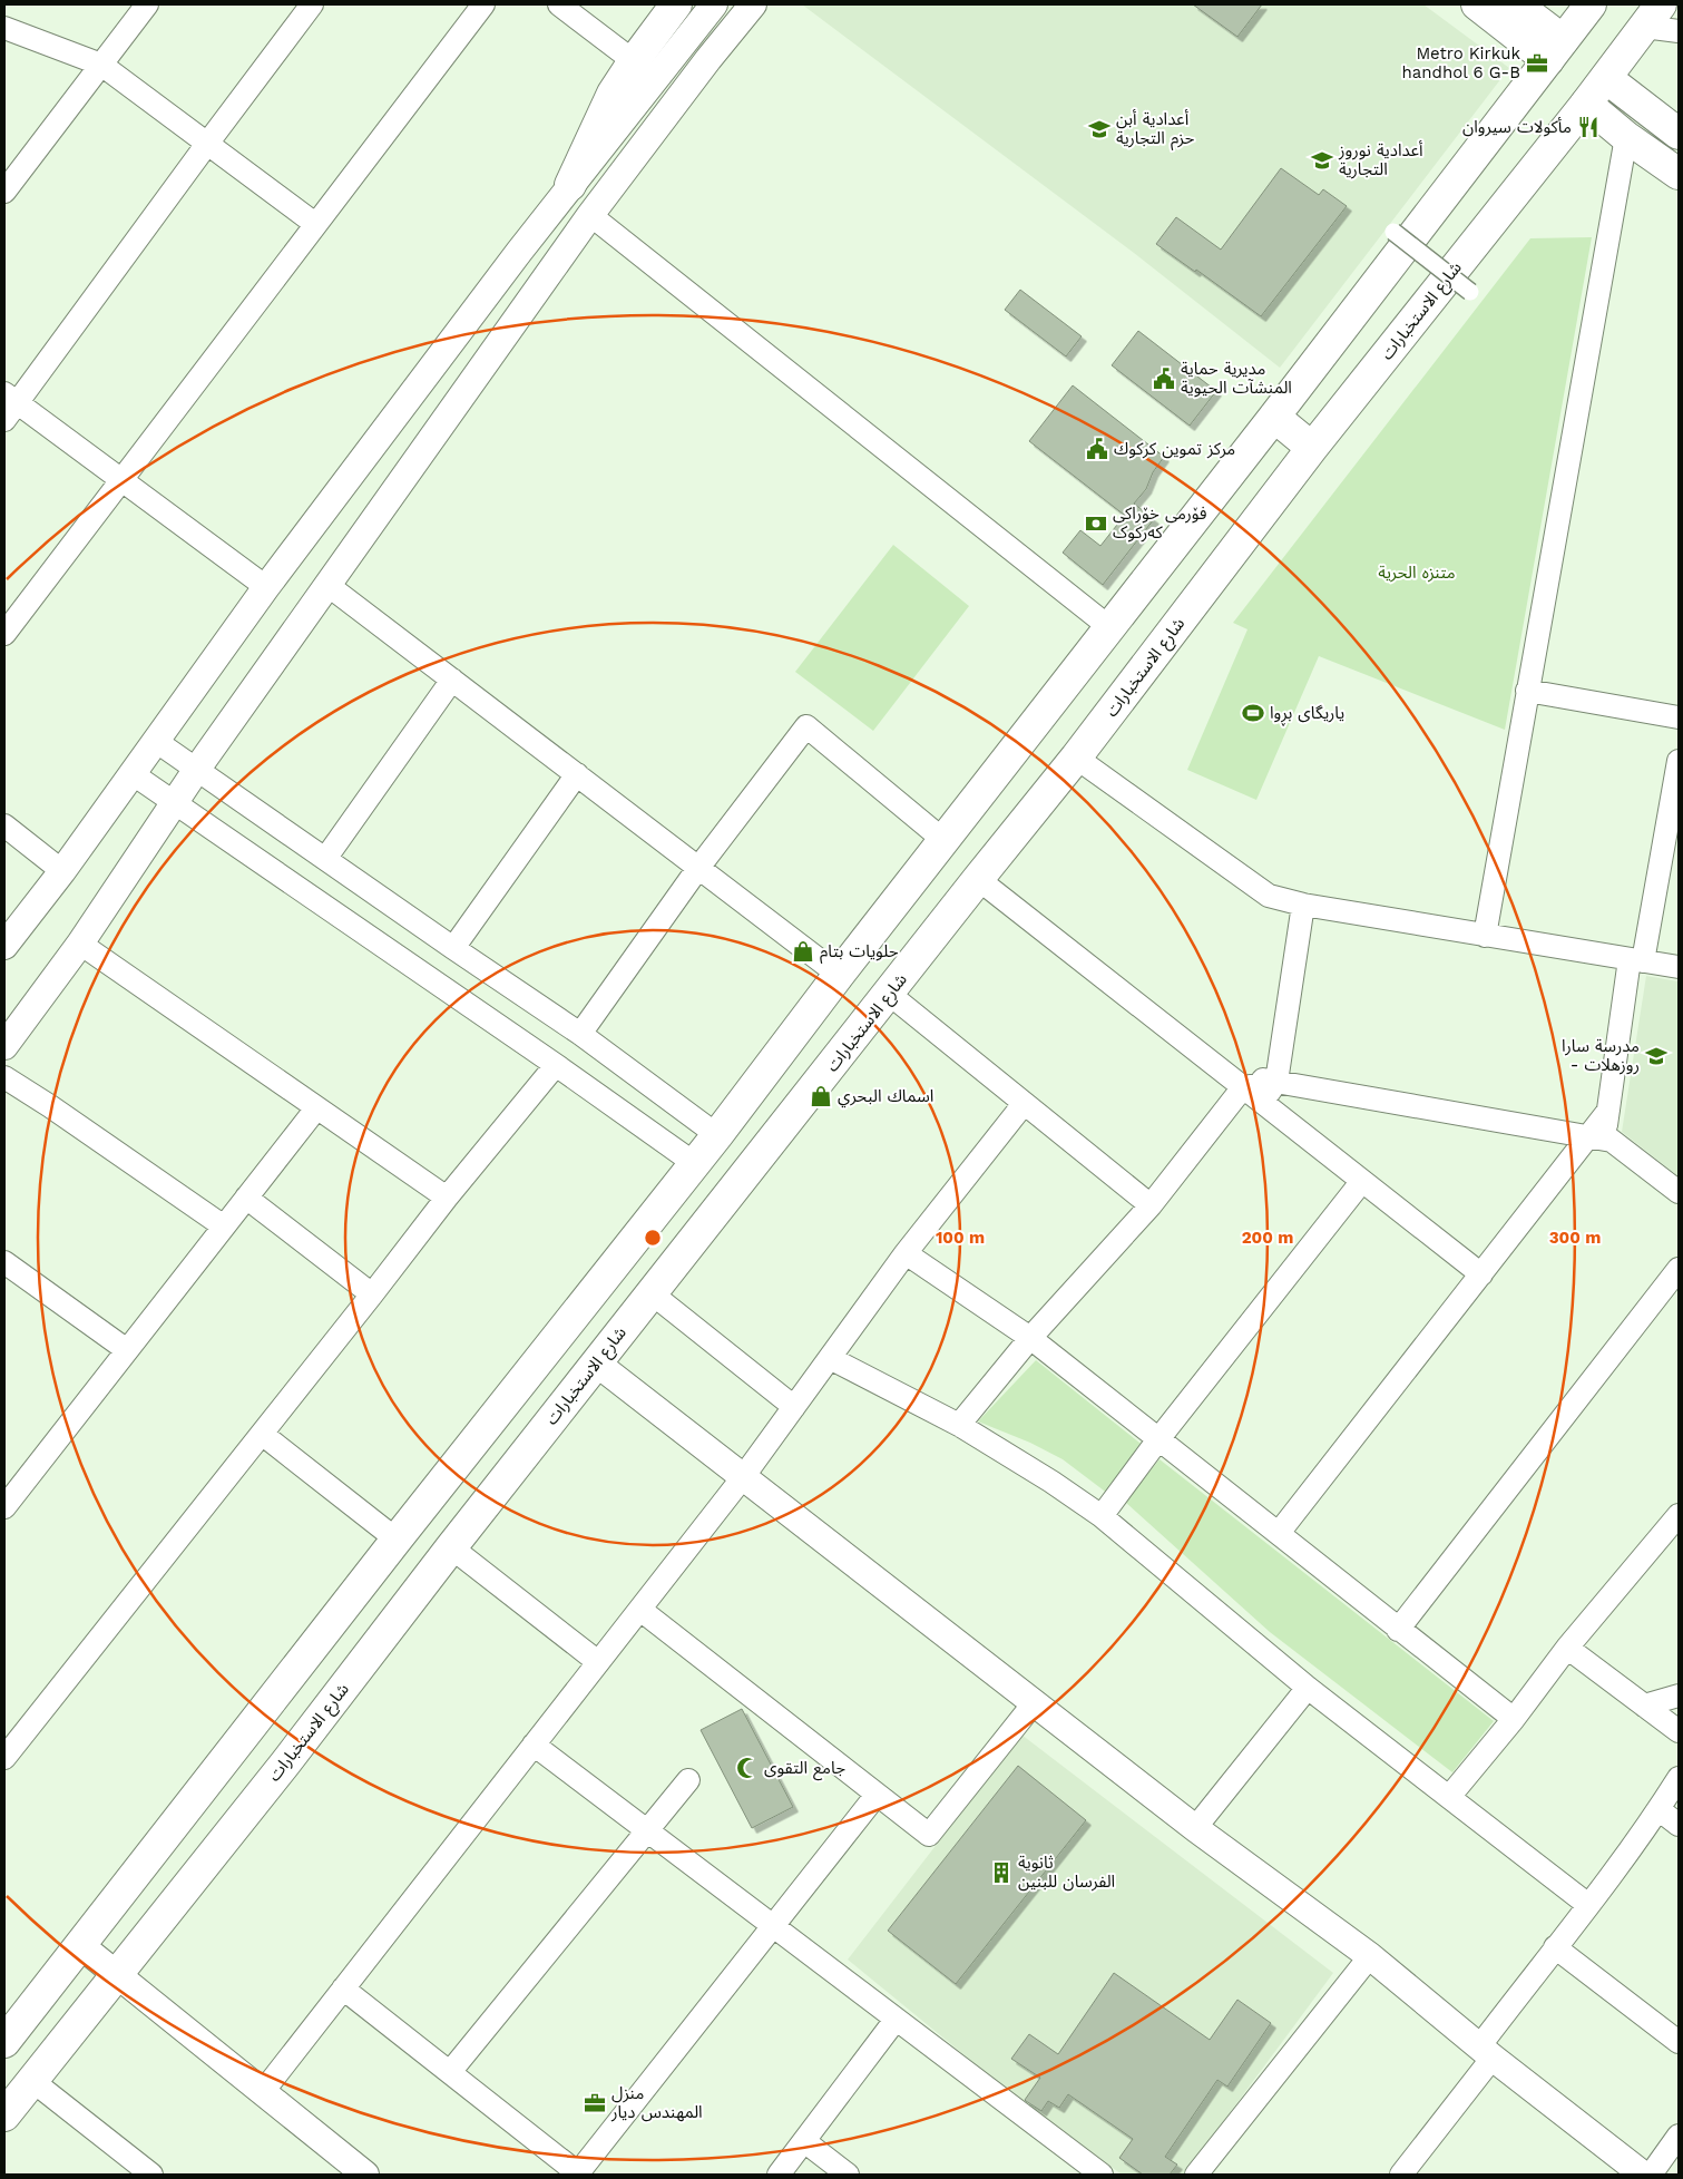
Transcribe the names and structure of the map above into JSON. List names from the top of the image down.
{
  "streets": {
    "main road": ["شارع الاستخبارات"]
  },
  "parks": ["متنزه الحرية"],
  "places": {
    "office": ["Metro Kirkuk handhol 6 G-B", "منزل المهندس ديار"],
    "restaurant": ["مأكولات سيروان"],
    "school or university": ["أعدادية أبن حزم التجارية", "أعدادية نوروز التجارية", "مدرسة سارا - روزهلات"],
    "public building": ["مديرية حماية المنشآت الحيوية", "مركز تموين كركوك"],
    "bank": ["فۆرمی خۆراکی کەرکوک"],
    "sports": ["یاریگای بڕوا"],
    "shop": ["حلويات بتام", "اسماك البحري"],
    "mosque": ["جامع التقوى"],
    "building": ["ثانوية الفرسان للبنين"]
  },
  "rings": ["100 m", "200 m", "300 m"]
}
